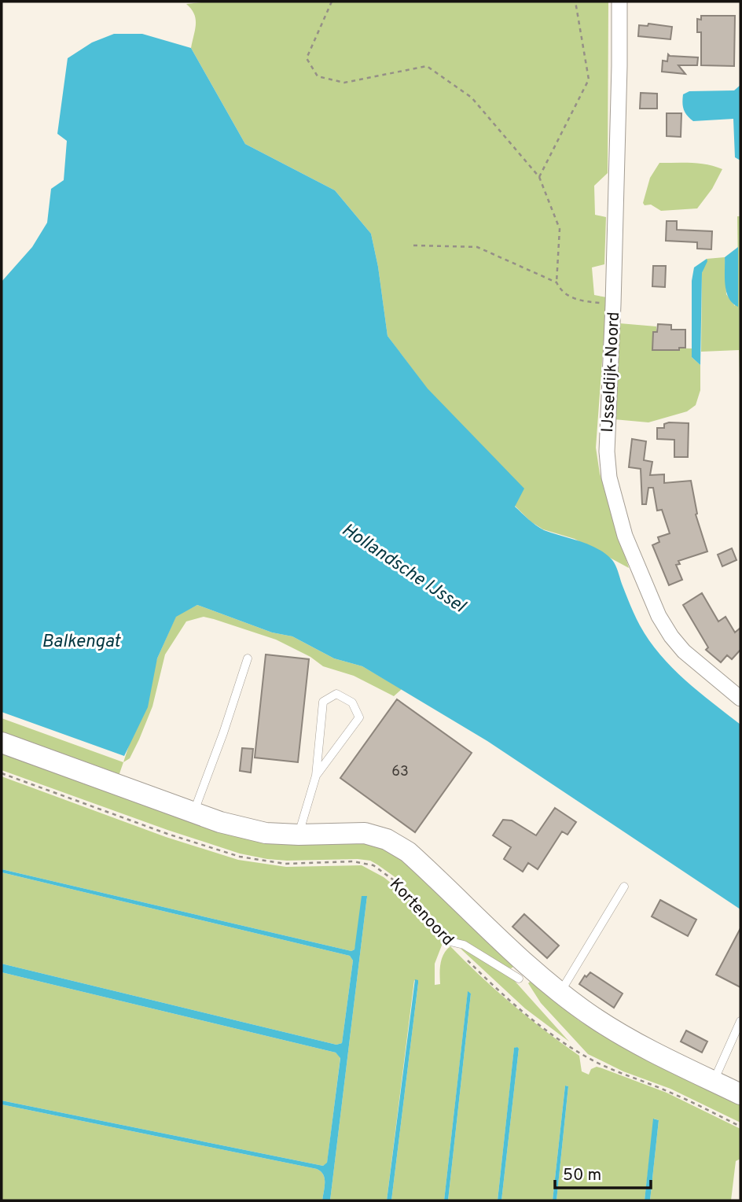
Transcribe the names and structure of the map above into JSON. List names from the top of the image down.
{
  "streets": {
    "street": ["IJsseldijk-Noord", "Kortenoord"]
  },
  "water": ["Hollandsche IJssel", "Balkengat"],
  "house_numbers": ["63"],
  "scale_bar": "50 m"
}
